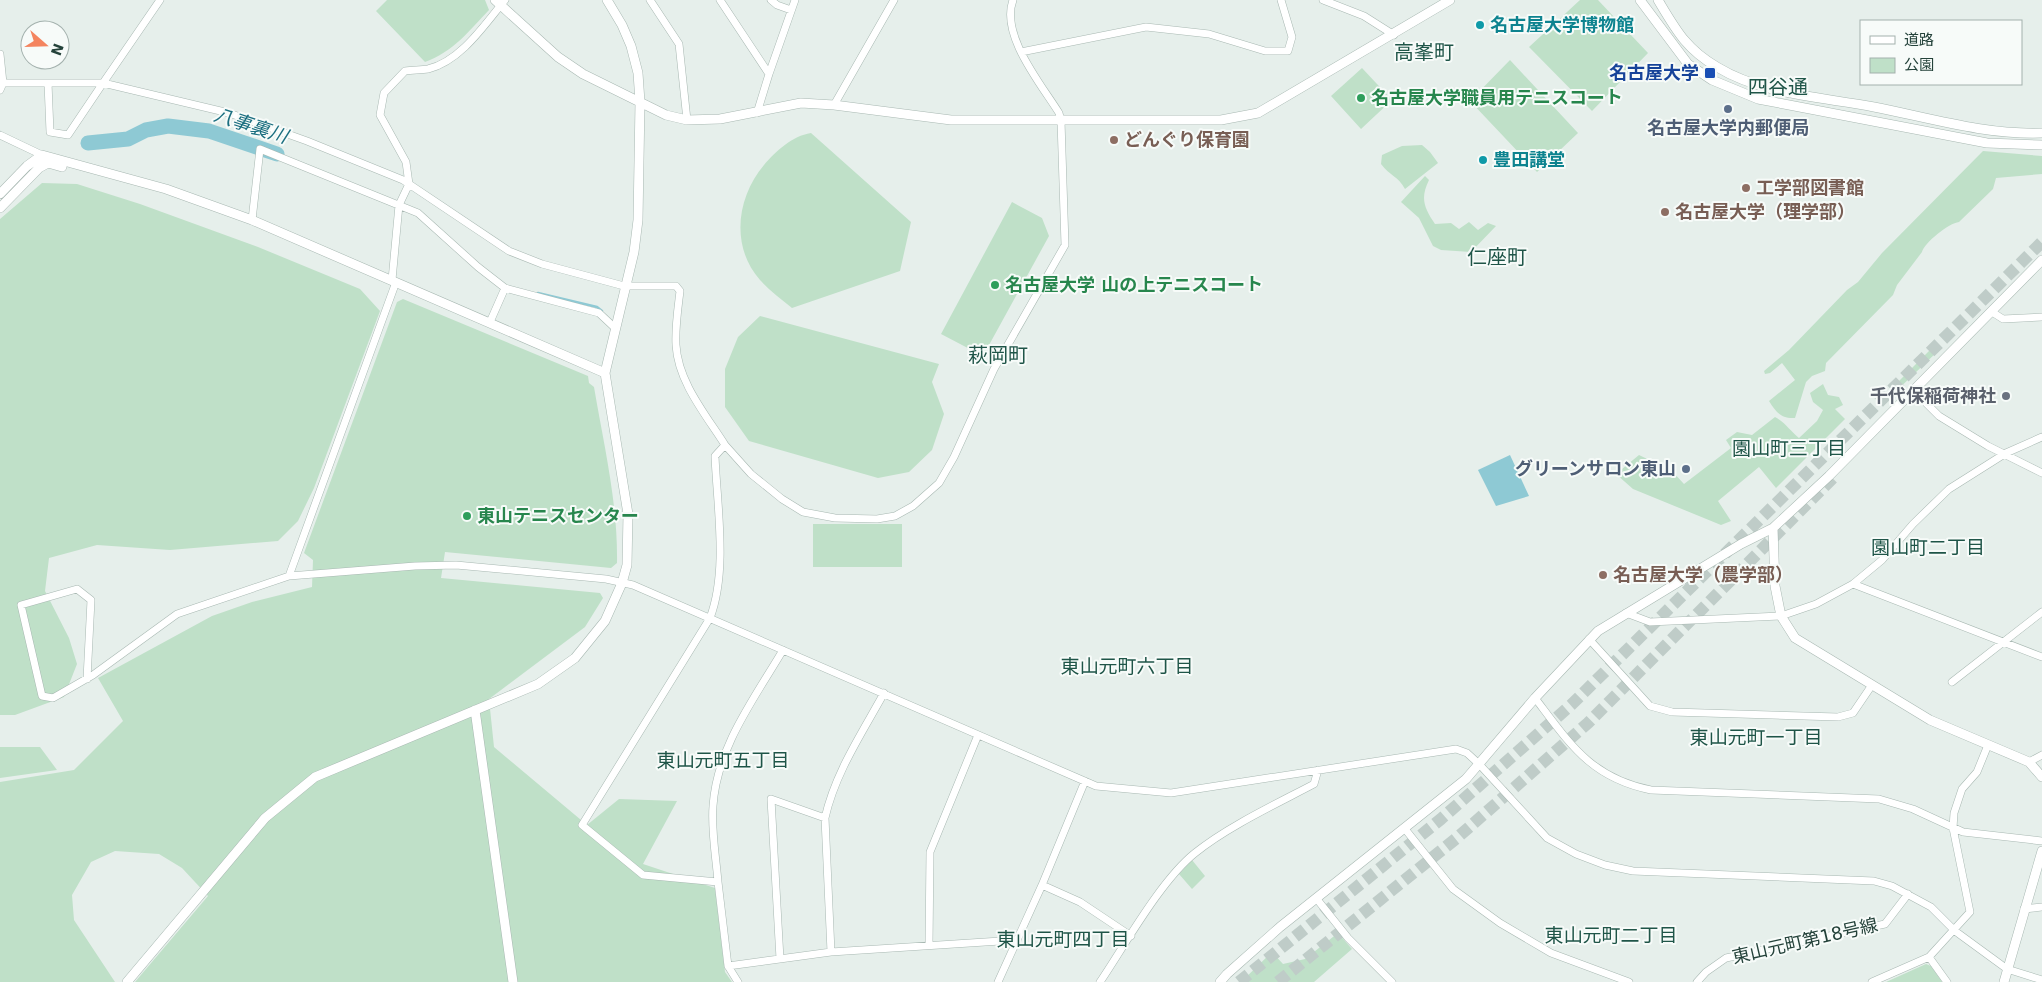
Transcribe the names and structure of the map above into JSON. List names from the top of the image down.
{
  "streets": {
    "street": ["東山元町第18号線"]
  },
  "districts": [
    "高峯町",
    "四谷通",
    "仁座町",
    "萩岡町",
    "園山町三丁目",
    "園山町二丁目",
    "東山元町六丁目",
    "東山元町一丁目",
    "東山元町五丁目",
    "東山元町二丁目",
    "東山元町四丁目"
  ],
  "water": ["八事裏川"],
  "places": {
    "other": [
      "名古屋大学博物館",
      "名古屋大学職員用テニスコート",
      "名古屋大学内郵便局",
      "どんぐり保育園",
      "豊田講堂",
      "工学部図書館",
      "名古屋大学（理学部）",
      "名古屋大学 山の上テニスコート",
      "千代保稲荷神社",
      "グリーンサロン東山",
      "東山テニスセンター",
      "名古屋大学（農学部）"
    ],
    "transit": ["名古屋大学"]
  },
  "legend": ["道路", "公園"],
  "north": "right"
}
